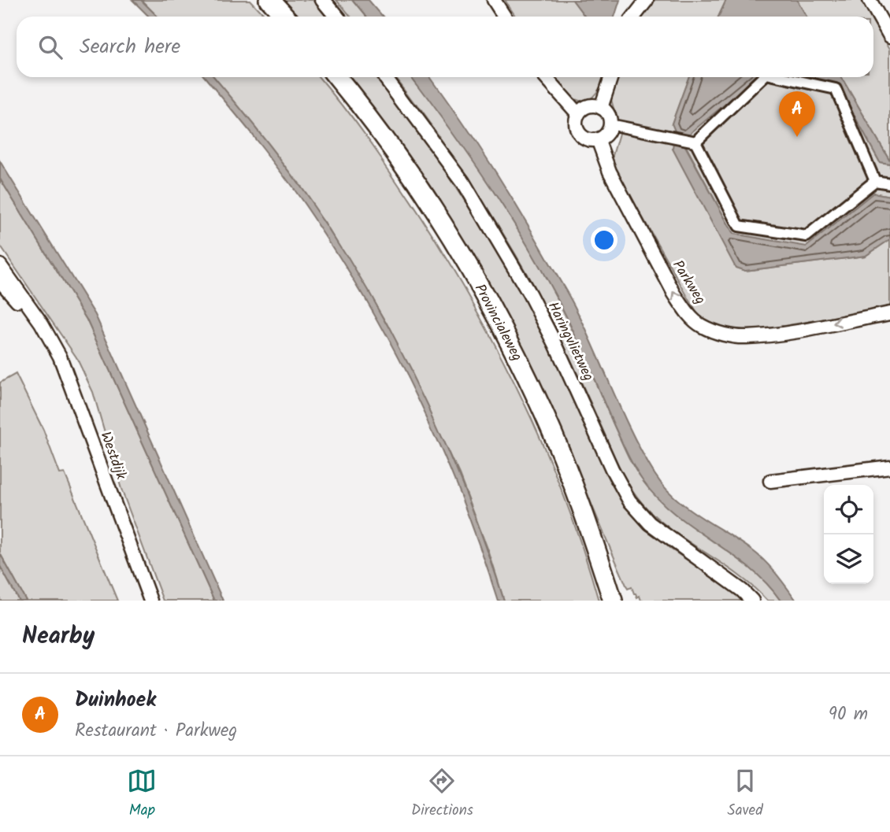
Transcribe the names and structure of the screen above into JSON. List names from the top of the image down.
{
  "streets": {
    "main road": ["Provincialeweg"],
    "street": ["Parkweg", "Haringvlietweg", "Westdijk"]
  },
  "one_way": ["Parkweg"],
  "page": {
    "search": "Search here",
    "pins": "A",
    "heading": "Nearby",
    "list": [
      {
        "mark": "A",
        "name": "Duinhoek",
        "note": "Restaurant · Parkweg",
        "value": "90 m"
      }
    ],
    "nav": ["Map", "Directions", "Saved"]
  }
}
